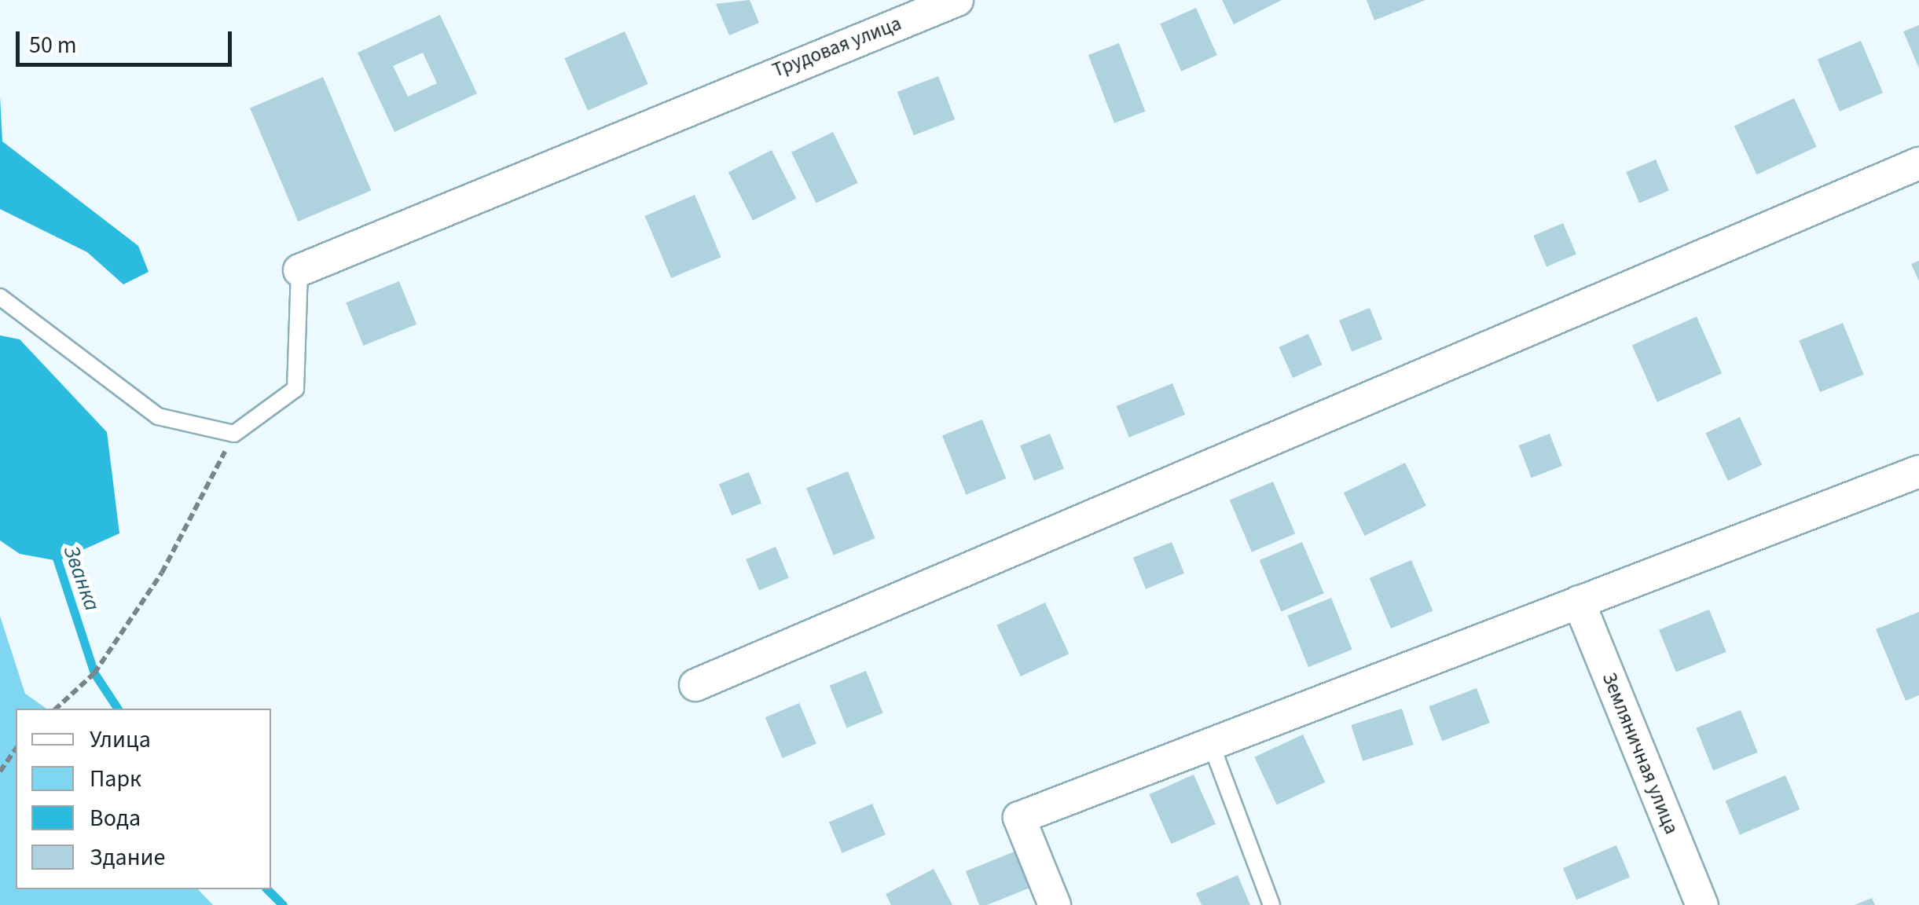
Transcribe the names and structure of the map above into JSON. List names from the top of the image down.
{
  "streets": {
    "street": ["Трудовая улица", "Земляничная улица"]
  },
  "water": ["Званка"],
  "legend": [
    "Улица",
    "Парк",
    "Вода",
    "Здание"
  ],
  "scale_bar": "50 m"
}
